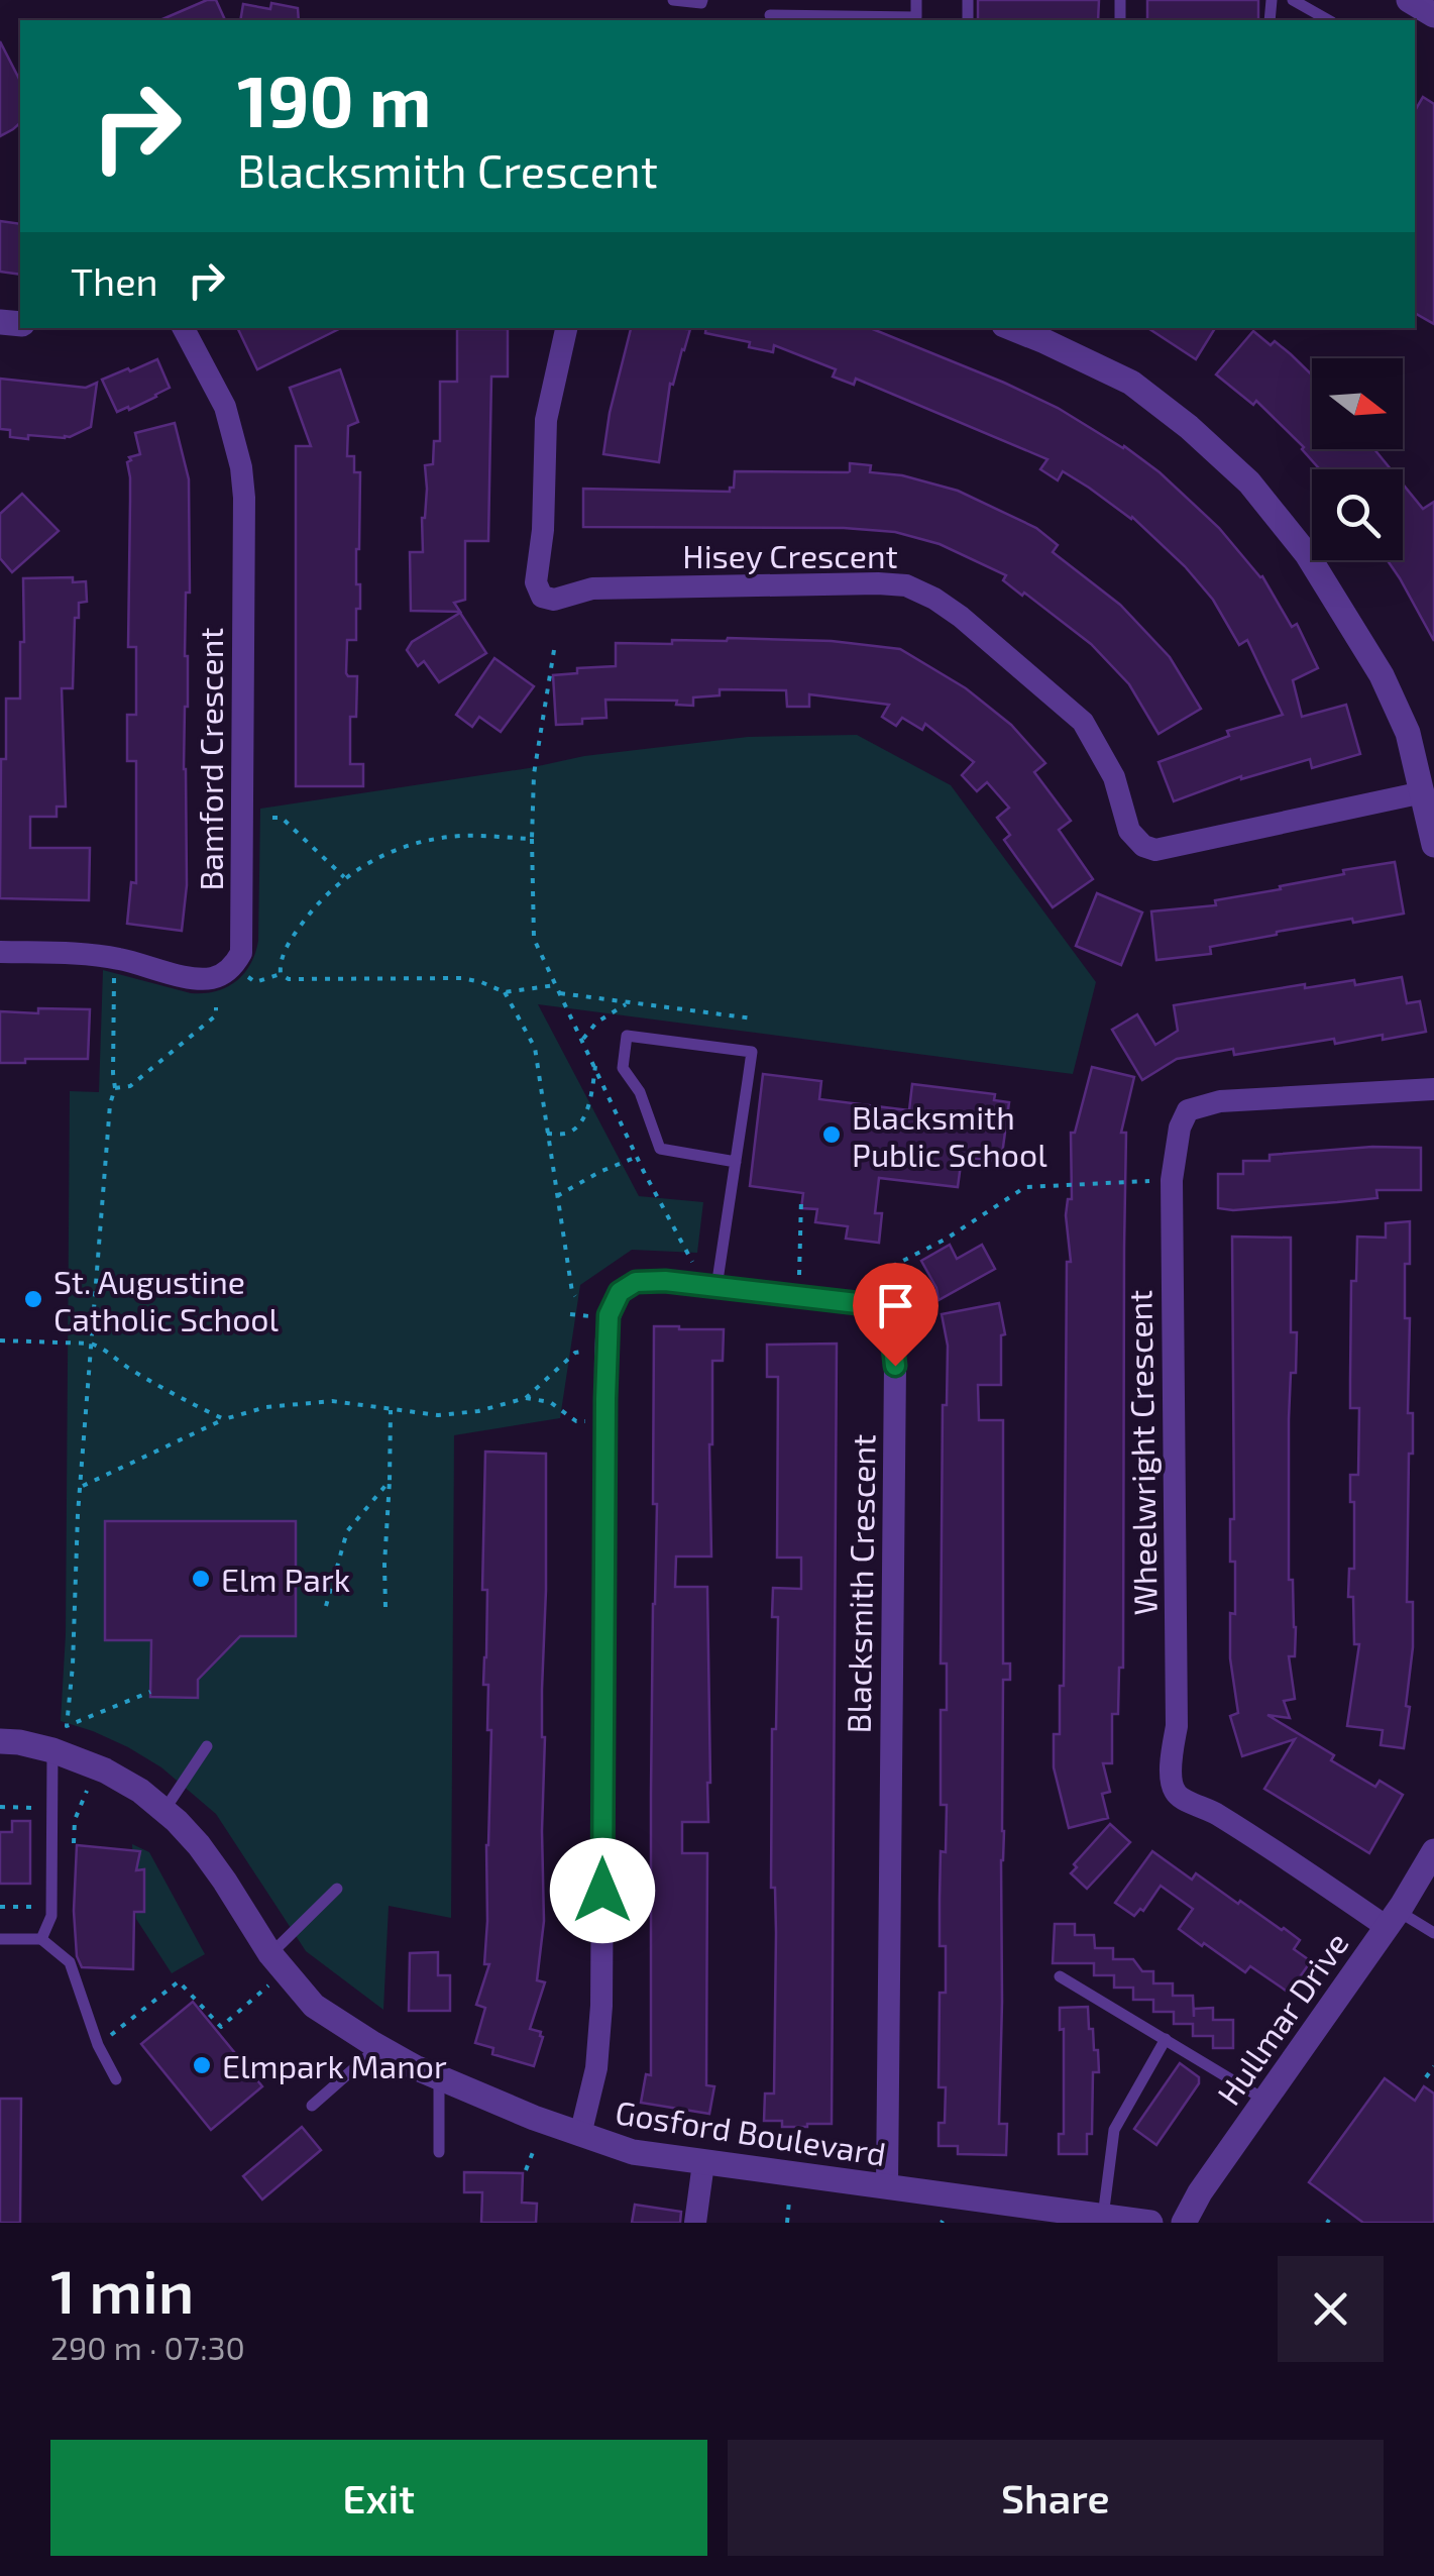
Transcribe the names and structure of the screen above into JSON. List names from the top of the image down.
{
  "streets": {
    "street": [
      "Hisey Crescent",
      "Bamford Crescent",
      "Wheelwright Crescent",
      "Blacksmith Crescent",
      "Hullmar Drive",
      "Gosford Boulevard"
    ]
  },
  "crossings": [
    ["Wheelwright Crescent", "Hullmar Drive"],
    ["Blacksmith Crescent", "Gosford Boulevard"]
  ],
  "places": [
    "Blacksmith Public School",
    "St. Augustine Catholic School",
    "Elm Park",
    "Elmpark Manor"
  ],
  "north": "right",
  "page": {
    "turn": ["190 m", "Blacksmith Crescent"],
    "then": "Then",
    "heading": ["1 min", "290 m · 07:30"],
    "buttons": ["Exit", "Share"]
  }
}
